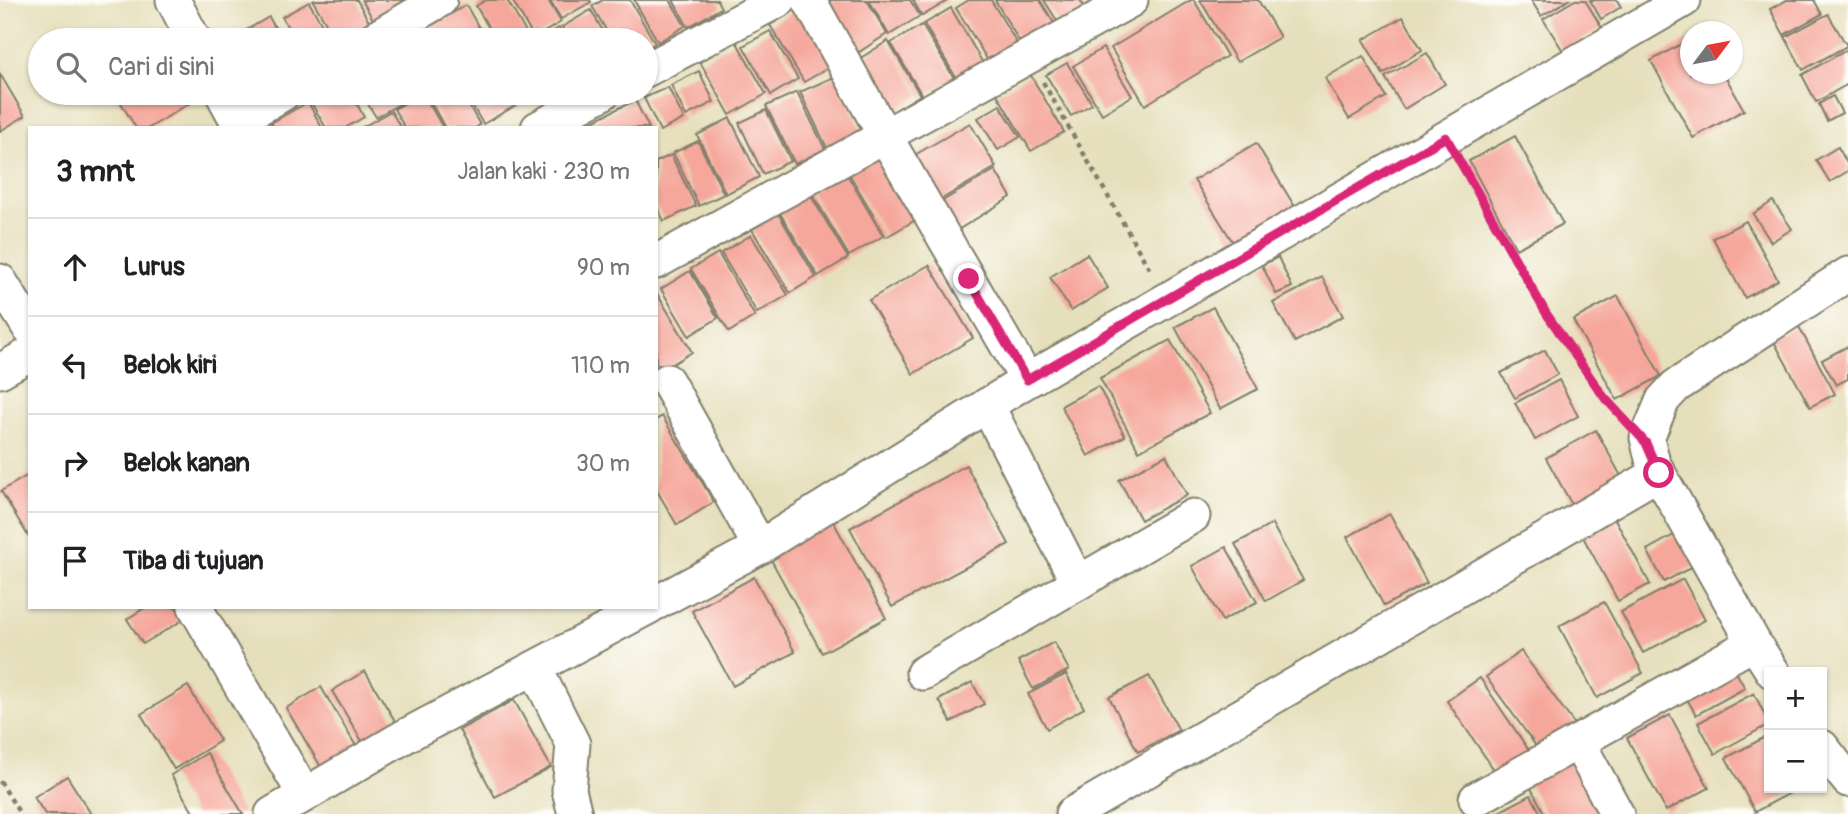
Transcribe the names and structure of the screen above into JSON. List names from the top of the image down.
{
  "north": "top right",
  "page": {
    "search": "Cari di sini",
    "heading": ["3 mnt", "Jalan kaki · 230 m"],
    "list": [
      ["Lurus", "90 m"],
      ["Belok kiri", "110 m"],
      ["Belok kanan", "30 m"],
      "Tiba di tujuan"
    ],
    "map_buttons": ["+", "−"]
  }
}
